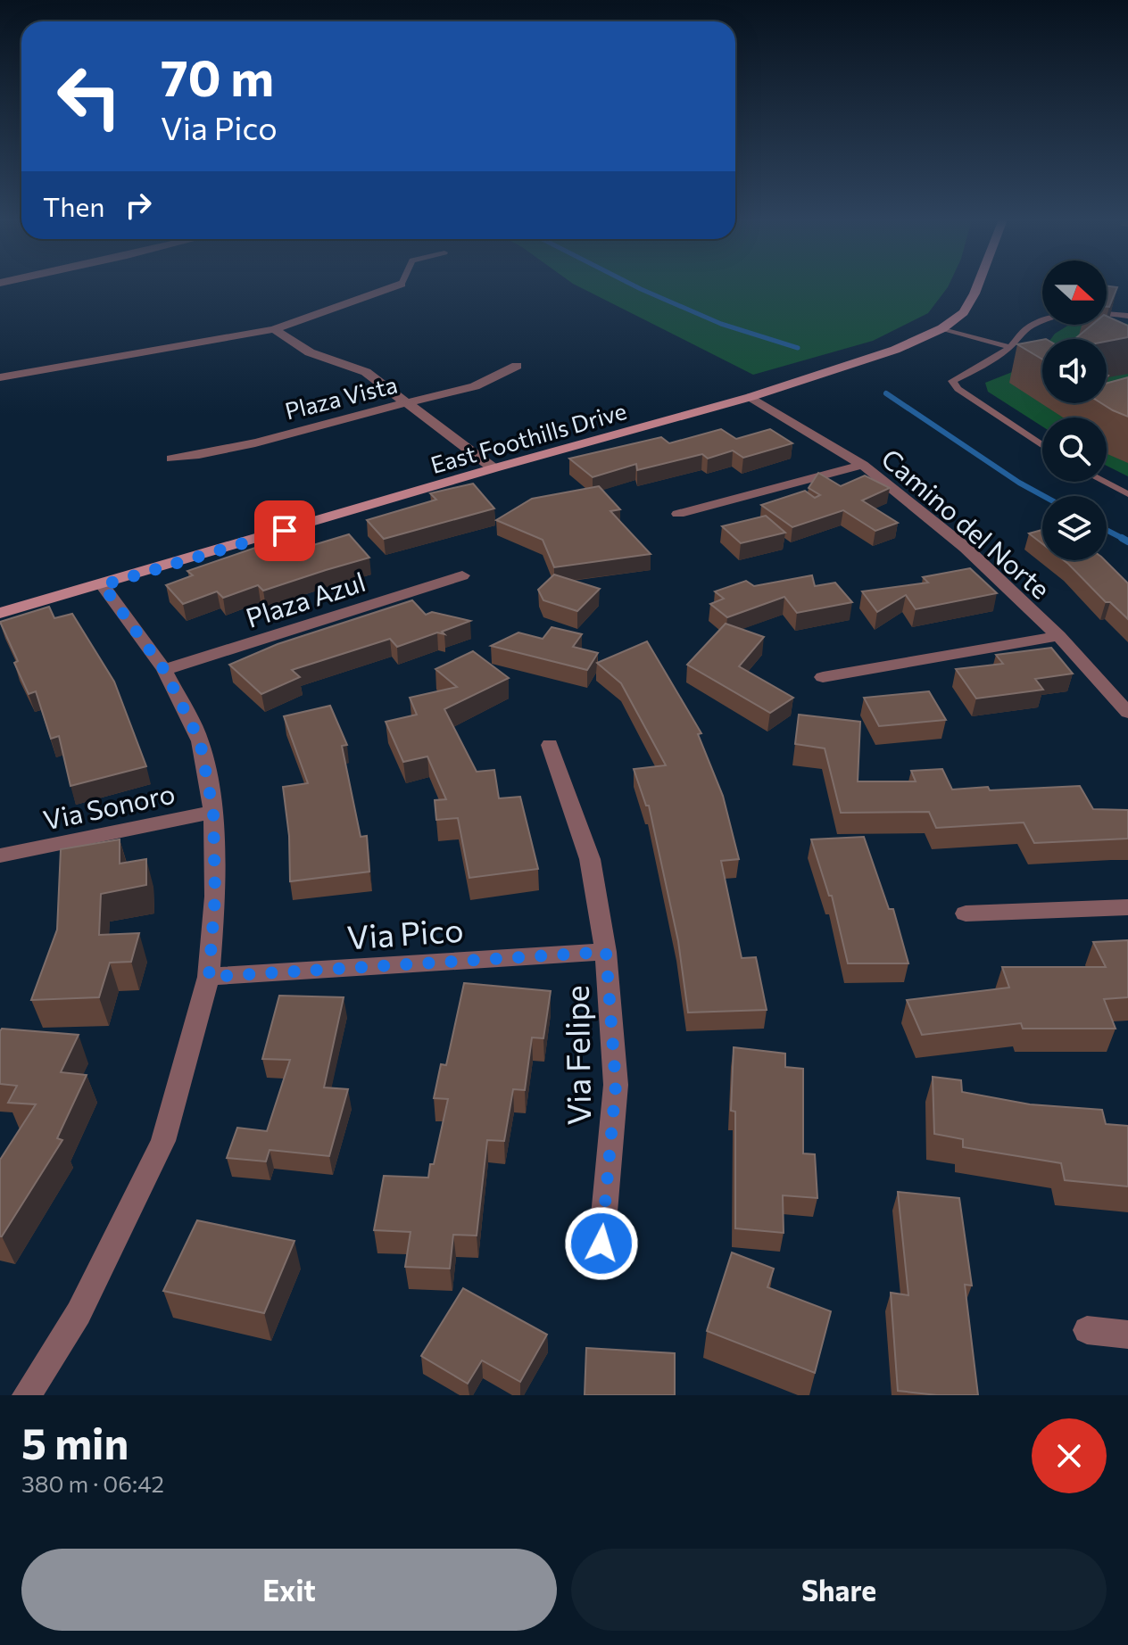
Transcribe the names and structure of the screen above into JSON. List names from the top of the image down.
{
  "streets": {
    "street": [
      "Plaza Vista",
      "East Foothills Drive",
      "Camino del Norte",
      "Plaza Azul",
      "Via Sonoro",
      "Via Pico",
      "Via Felipe"
    ]
  },
  "crossings": [
    ["East Foothills Drive", "Camino del Norte"],
    ["Via Pico", "Via Felipe"]
  ],
  "north": "right",
  "page": {
    "turn": ["70 m", "Via Pico"],
    "then": "Then",
    "heading": ["5 min", "380 m · 06:42"],
    "buttons": ["Exit", "Share"]
  }
}
